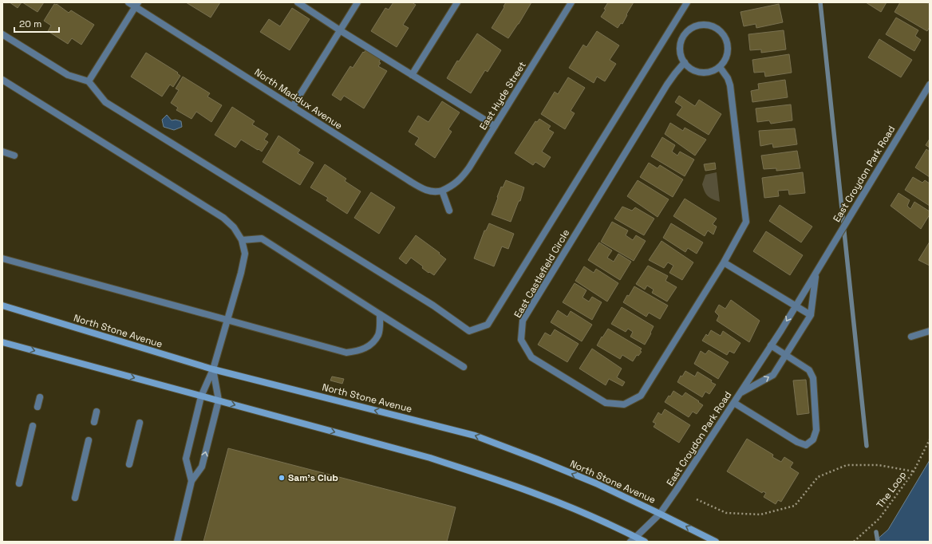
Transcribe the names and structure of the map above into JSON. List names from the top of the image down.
{
  "streets": {
    "main road": ["North Stone Avenue"],
    "street": [
      "East Hyde Street",
      "North Maddux Avenue",
      "East Croydon Park Road",
      "East Castlefield Circle"
    ],
    "path": ["The Loop"]
  },
  "crossings": [
    ["East Hyde Street", "North Maddux Avenue"],
    ["East Croydon Park Road", "North Stone Avenue"]
  ],
  "places": ["Sam's Club"],
  "scale_bar": "20 m"
}
